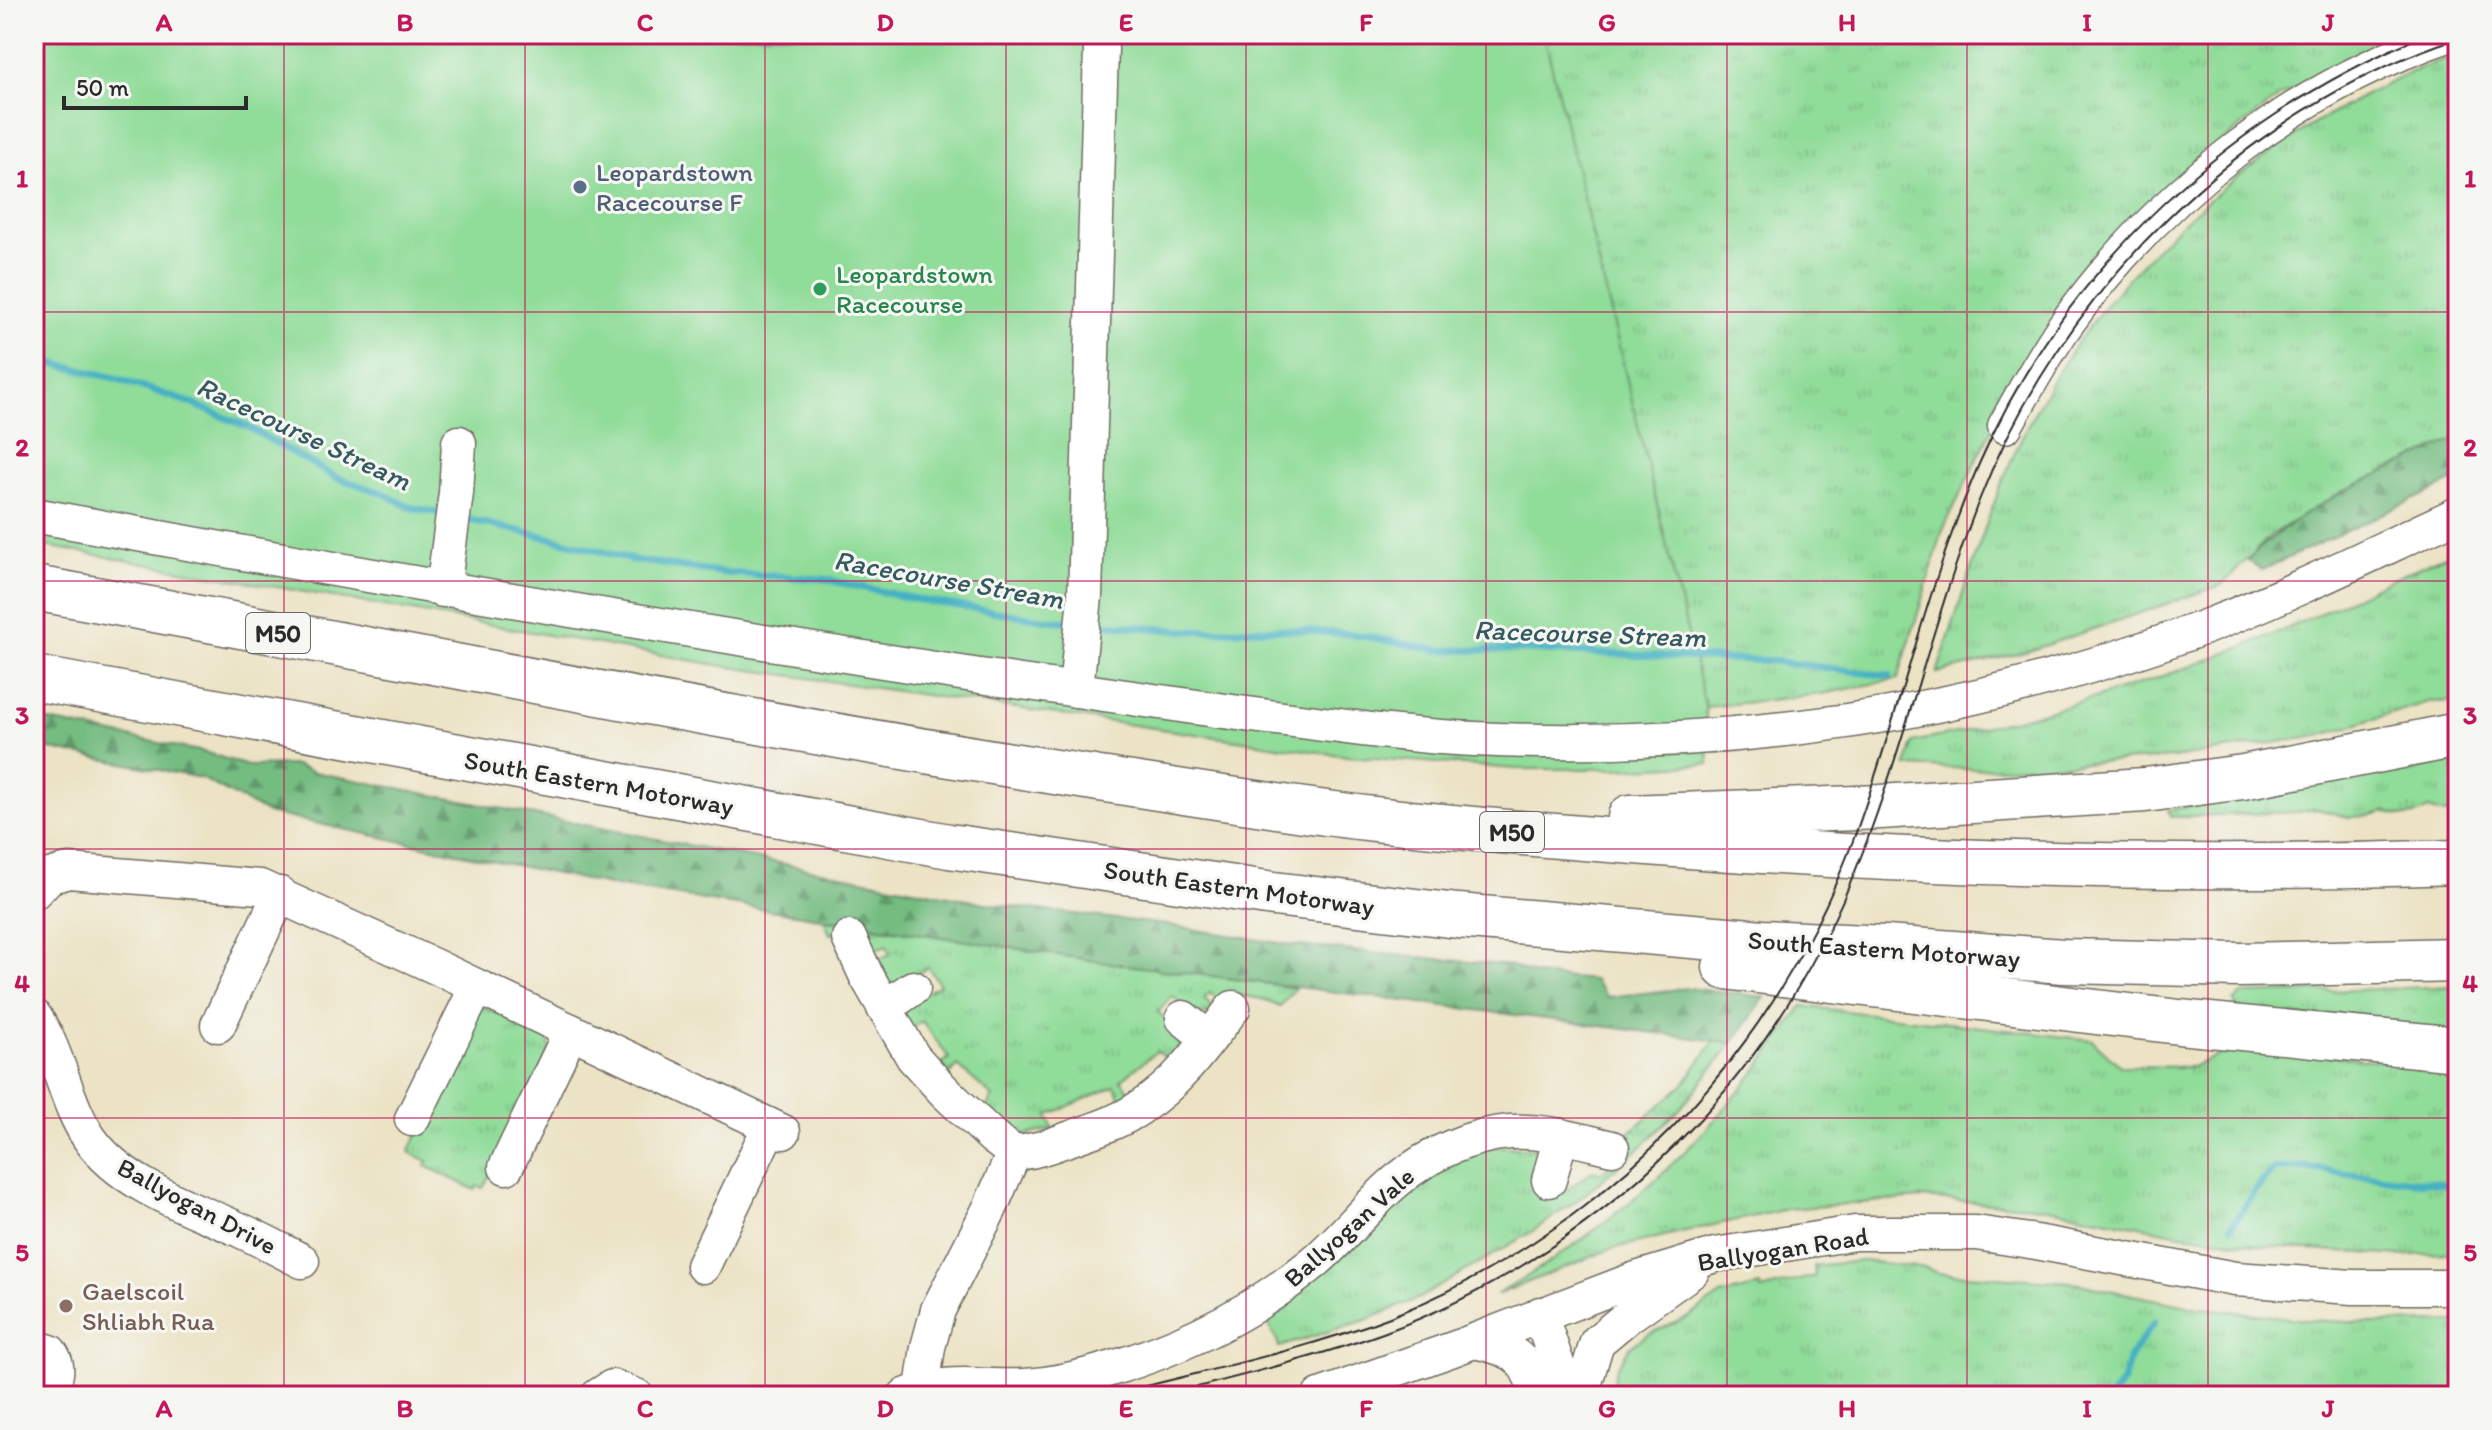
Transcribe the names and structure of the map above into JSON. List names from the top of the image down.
{
  "streets": {
    "highway": ["M50", "South Eastern Motorway"],
    "street": ["Ballyogan Drive", "Ballyogan Vale", "Ballyogan Road"]
  },
  "water": ["Racecourse Stream"],
  "places": ["Leopardstown Racecourse F", "Leopardstown Racecourse", "Gaelscoil Shliabh Rua"],
  "scale_bar": "50 m",
  "grid": {
    "columns": [
      "A",
      "B",
      "C",
      "D",
      "E",
      "F",
      "G",
      "H",
      "I",
      "J"
    ],
    "rows": [
      "1",
      "2",
      "3",
      "4",
      "5"
    ]
  }
}
